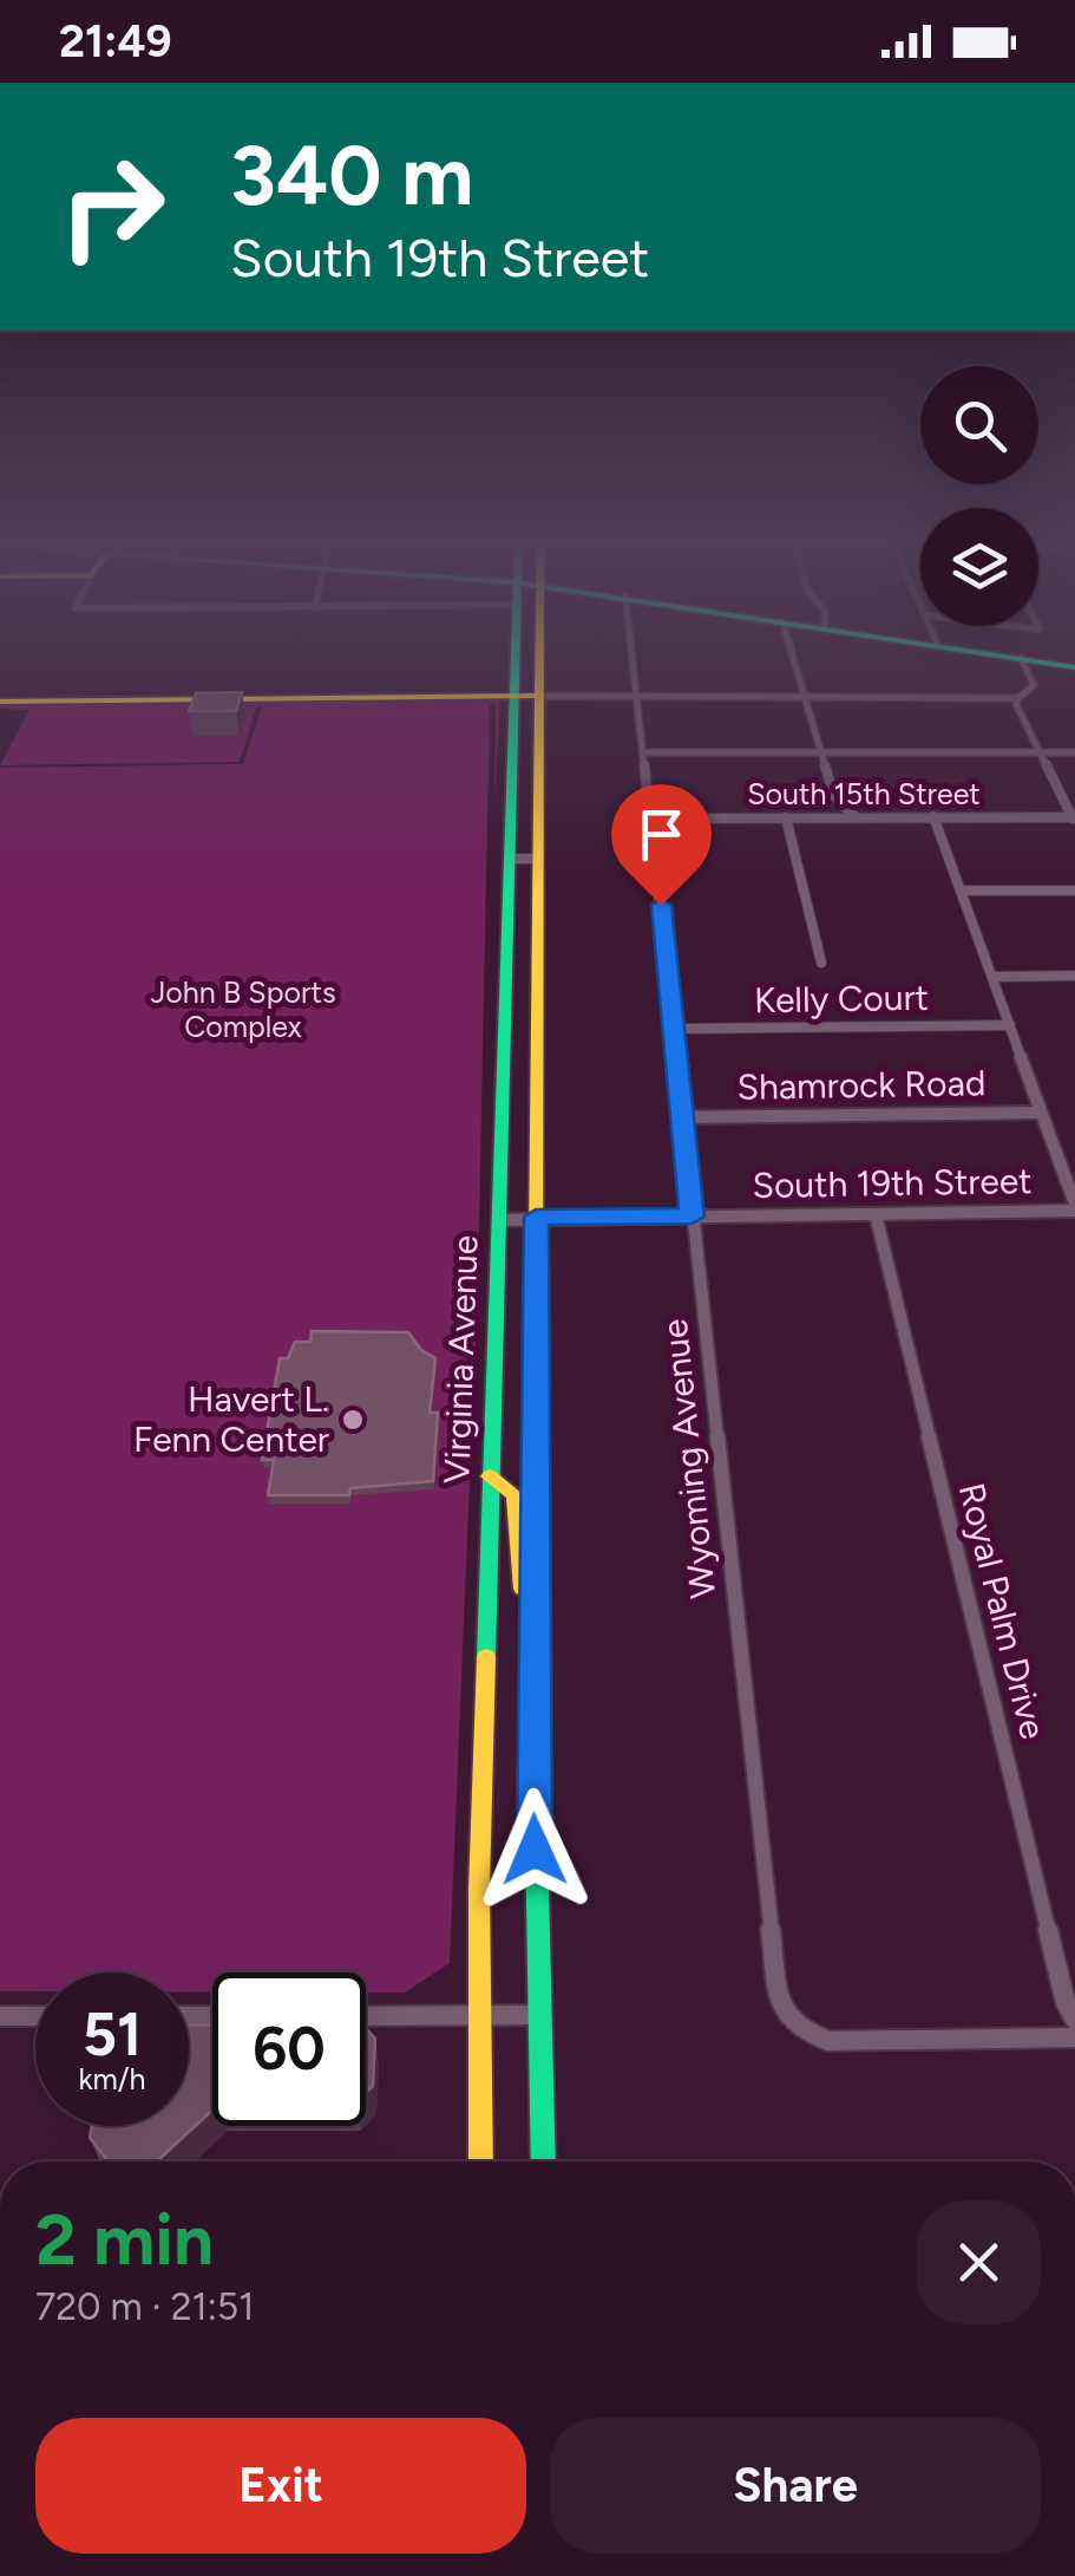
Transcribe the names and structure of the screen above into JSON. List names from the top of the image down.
{
  "streets": {
    "main road": ["Virginia Avenue"],
    "street": [
      "South 15th Street",
      "Kelly Court",
      "Shamrock Road",
      "South 19th Street",
      "Wyoming Avenue",
      "Royal Palm Drive"
    ]
  },
  "crossings": [
    ["South 15th Street", "Wyoming Avenue"],
    ["Kelly Court", "Wyoming Avenue"],
    ["Shamrock Road", "Wyoming Avenue"],
    ["South 19th Street", "Virginia Avenue"],
    ["South 19th Street", "Wyoming Avenue"],
    ["South 19th Street", "Royal Palm Drive"]
  ],
  "parks": ["John B Sports Complex"],
  "places": ["Havert L. Fenn Center"],
  "page": {
    "status": "21:49",
    "turn": ["340 m", "South 19th Street"],
    "speed": "51 km/h",
    "limit": "60",
    "heading": ["2 min", "720 m · 21:51"],
    "buttons": ["Exit", "Share"]
  }
}
